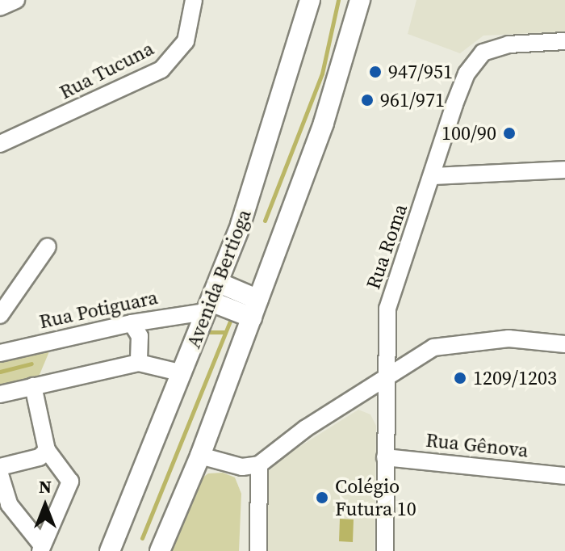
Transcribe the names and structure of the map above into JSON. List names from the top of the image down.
{
  "streets": {
    "street": [
      "Rua Tucuna",
      "Rua Roma",
      "Avenida Bertioga",
      "Rua Potiguara",
      "Rua Gênova"
    ]
  },
  "crossings": [
    ["Rua Roma", "Rua Gênova"],
    ["Avenida Bertioga", "Rua Potiguara"]
  ],
  "places": [
    "947/951",
    "961/971",
    "100/90",
    "1209/1203",
    "Colégio Futura 10"
  ],
  "north": "top"
}
